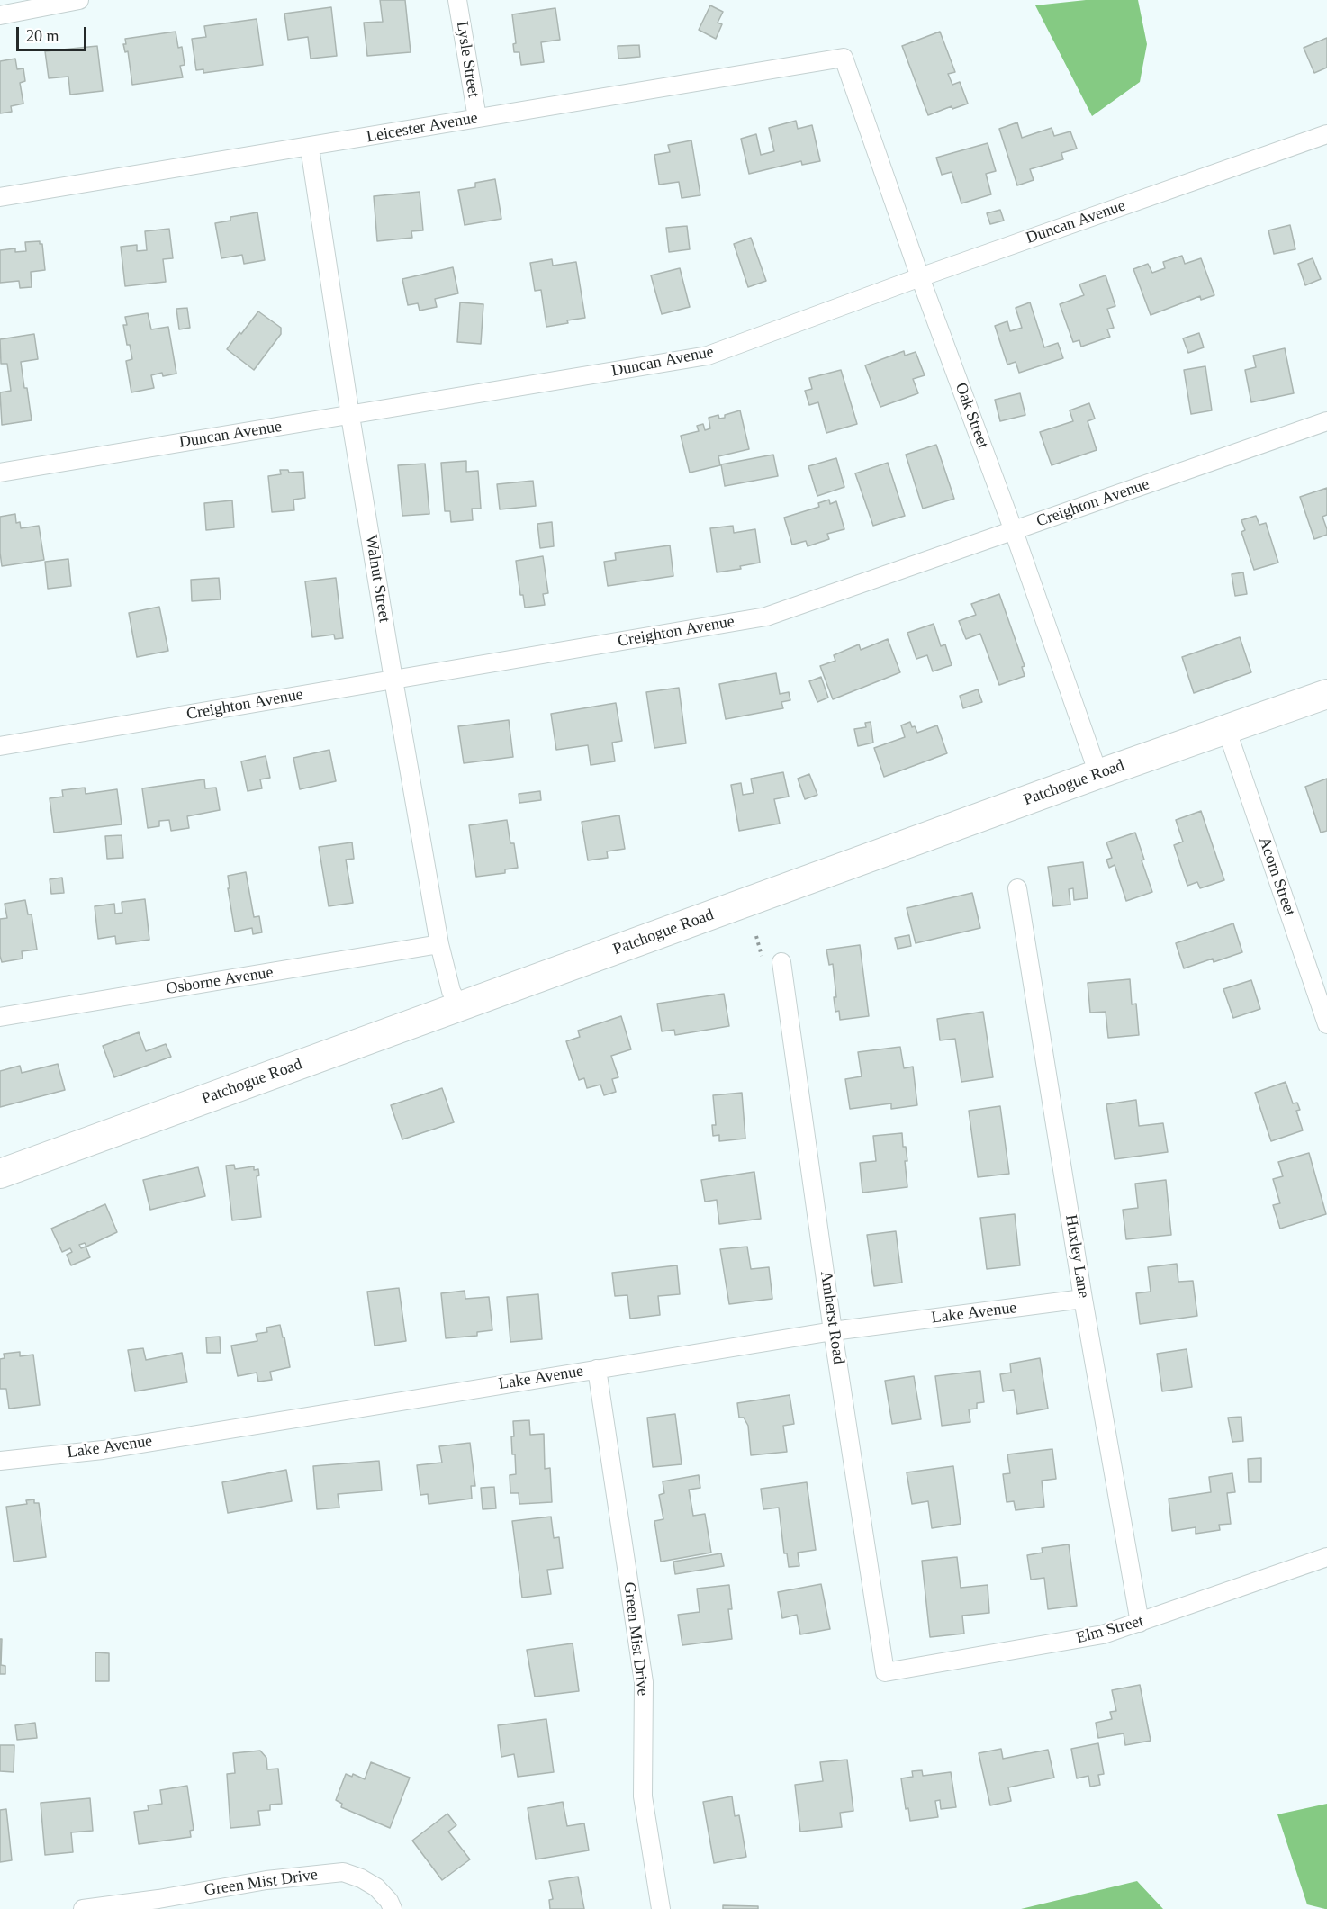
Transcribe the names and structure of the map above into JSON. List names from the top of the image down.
{
  "streets": {
    "main road": ["Patchogue Road"],
    "street": [
      "Lysle Street",
      "Leicester Avenue",
      "Duncan Avenue",
      "Oak Street",
      "Creighton Avenue",
      "Walnut Street",
      "Acorn Street",
      "Osborne Avenue",
      "Huxley Lane",
      "Lake Avenue",
      "Amherst Road",
      "Elm Street",
      "Green Mist Drive"
    ]
  },
  "crossings": [
    ["Lysle Street", "Leicester Avenue"],
    ["Leicester Avenue", "Oak Street"],
    ["Leicester Avenue", "Walnut Street"],
    ["Duncan Avenue", "Oak Street"],
    ["Duncan Avenue", "Walnut Street"],
    ["Oak Street", "Creighton Avenue"],
    ["Oak Street", "Patchogue Road"],
    ["Creighton Avenue", "Walnut Street"],
    ["Walnut Street", "Patchogue Road"],
    ["Walnut Street", "Osborne Avenue"],
    ["Patchogue Road", "Acorn Street"],
    ["Huxley Lane", "Lake Avenue"],
    ["Huxley Lane", "Elm Street"],
    ["Lake Avenue", "Amherst Road"],
    ["Lake Avenue", "Green Mist Drive"],
    ["Amherst Road", "Elm Street"]
  ],
  "scale_bar": "20 m"
}
